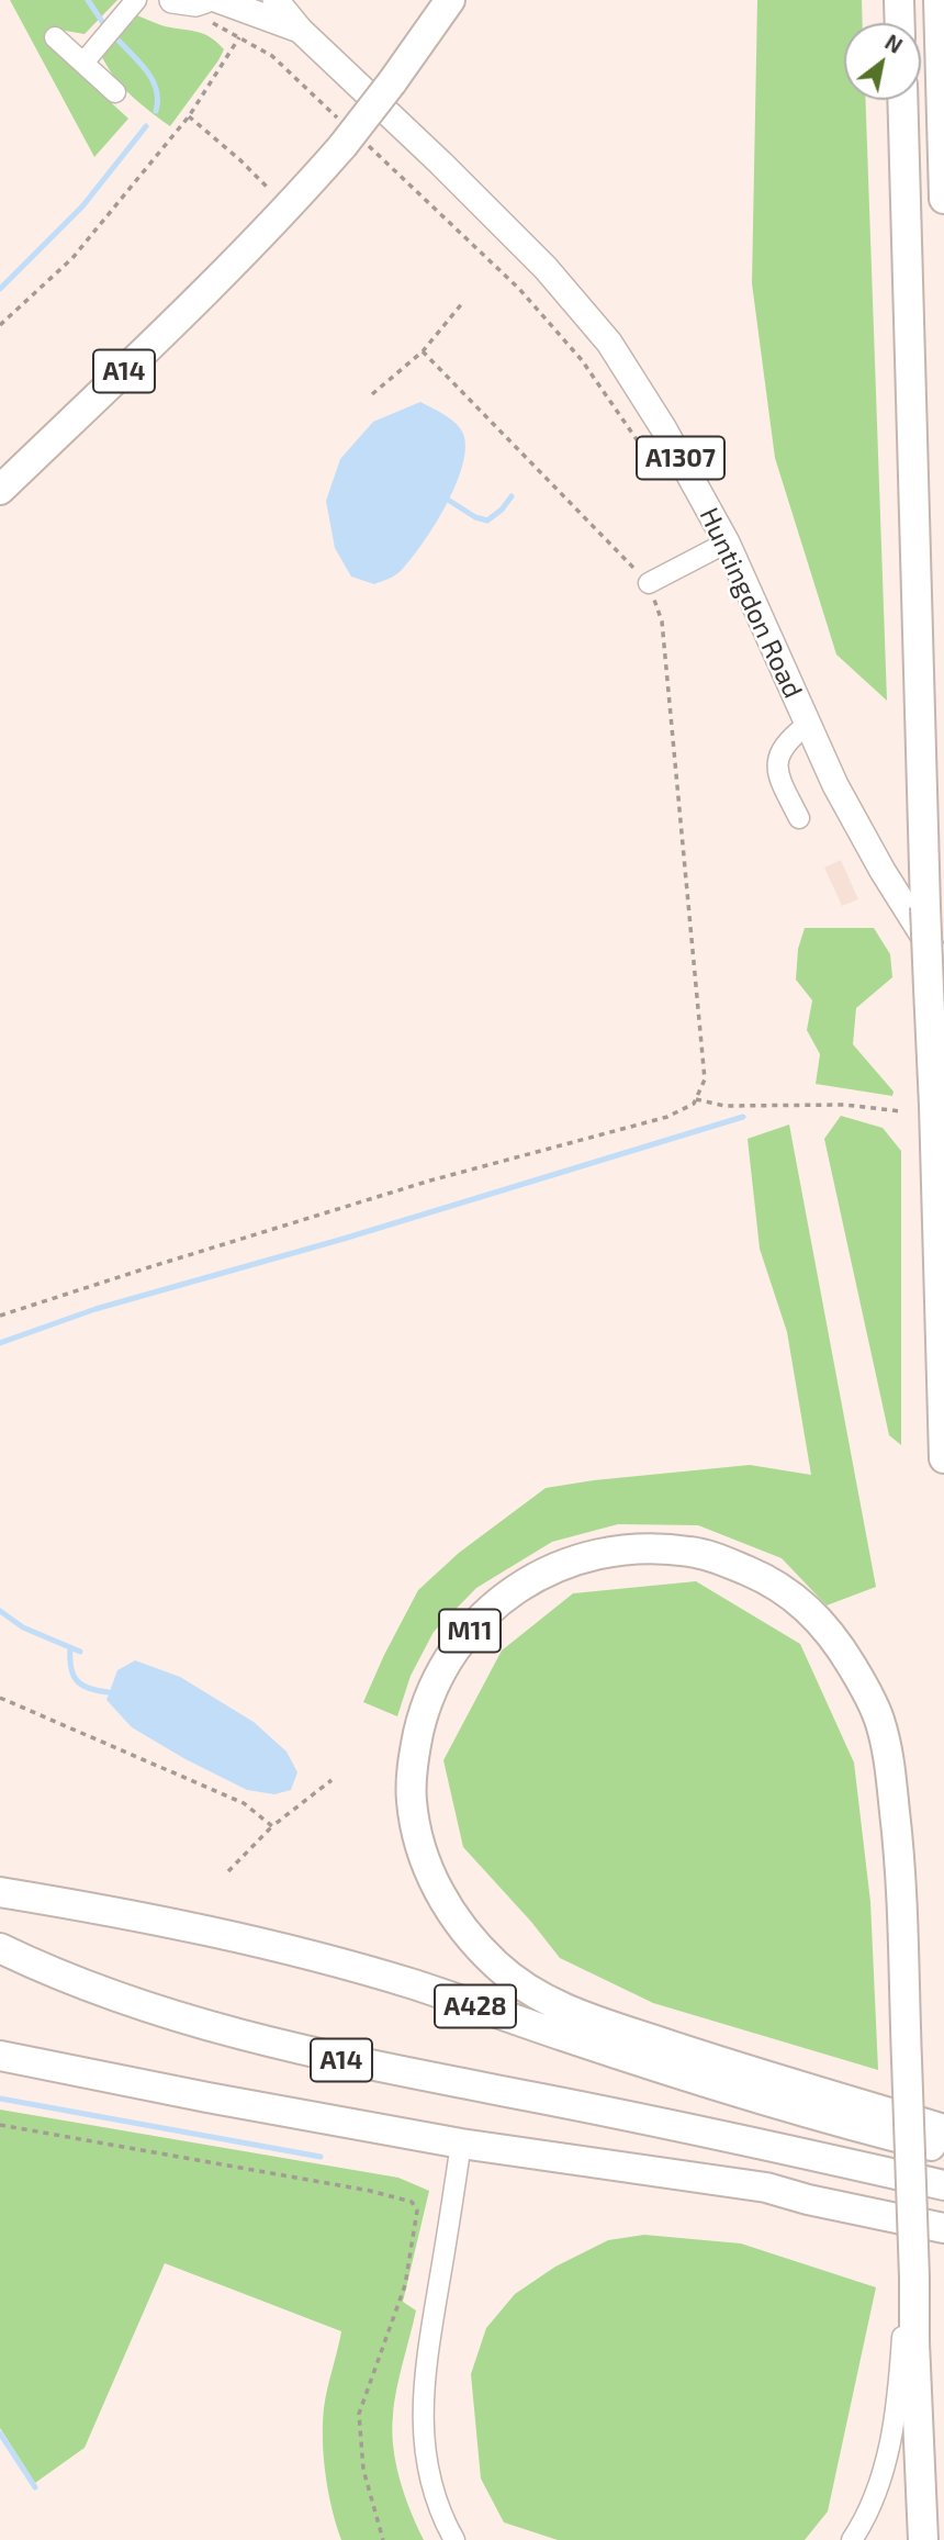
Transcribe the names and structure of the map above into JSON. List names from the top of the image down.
{
  "streets": {
    "highway": ["A14", "M11", "A428"],
    "main road": ["A1307", "Huntingdon Road"]
  },
  "north": "top right"
}
